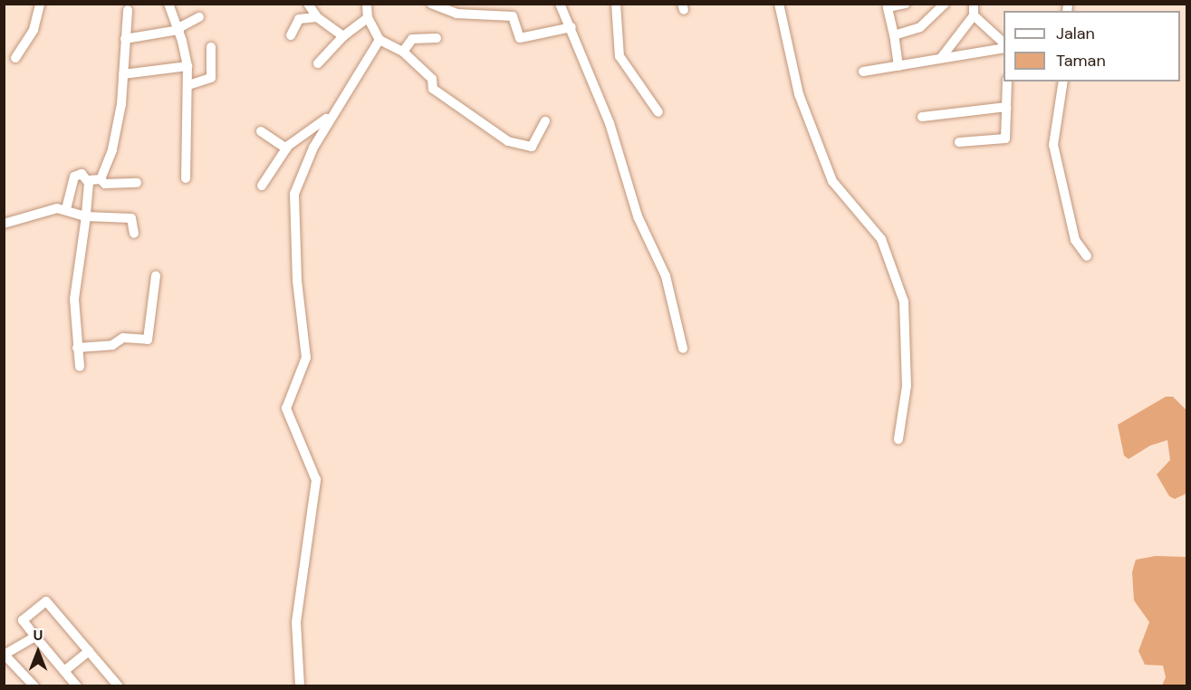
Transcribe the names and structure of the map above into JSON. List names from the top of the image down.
{
  "legend": ["Jalan", "Taman"],
  "north": "top"
}
